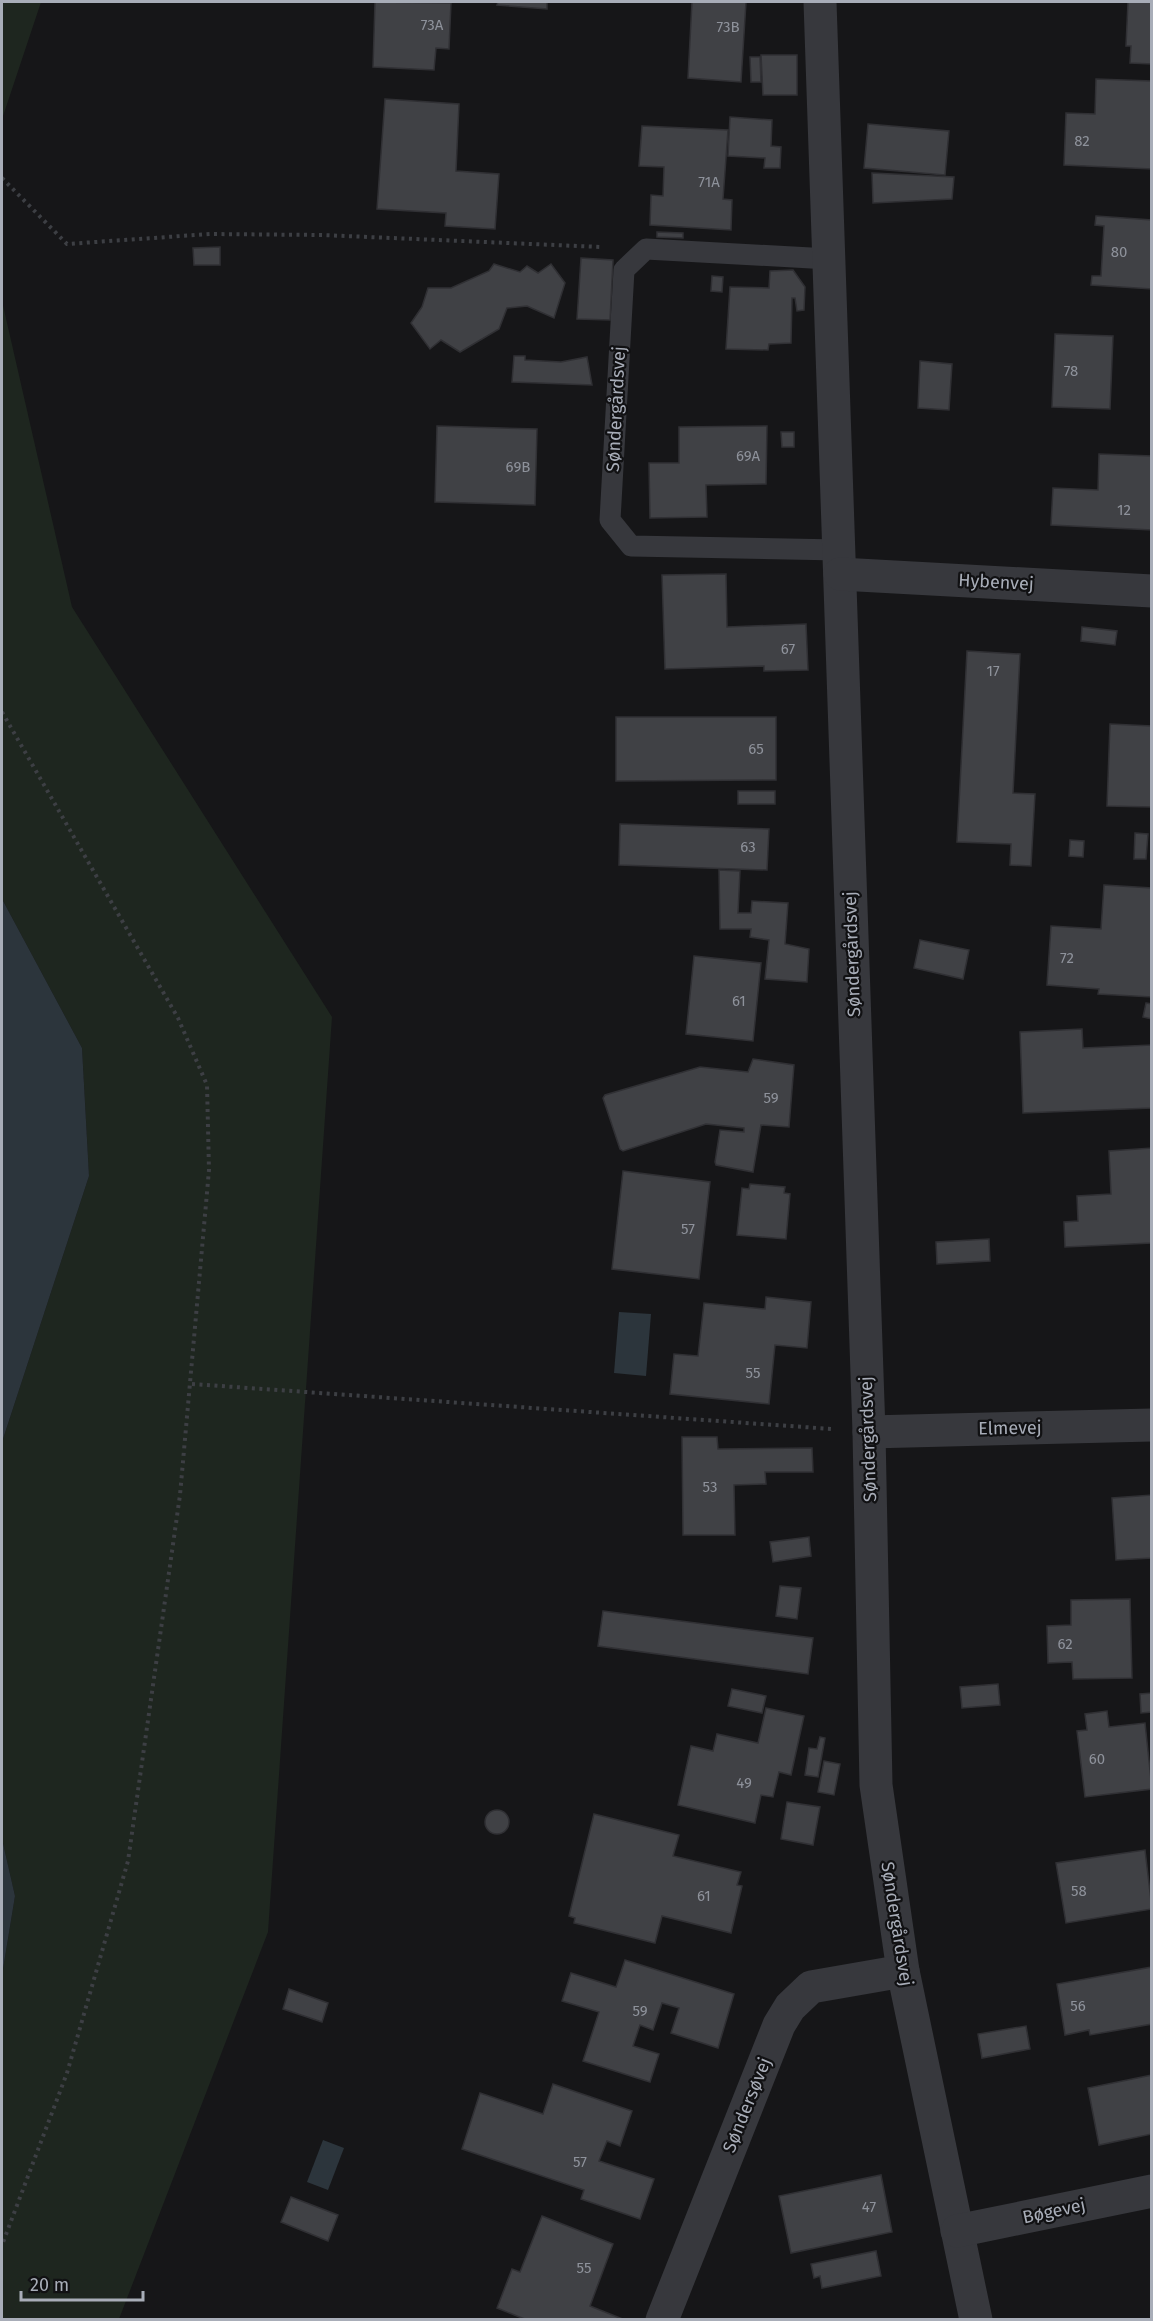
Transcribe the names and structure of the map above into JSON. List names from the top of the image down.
{
  "streets": {
    "street": [
      "Søndergårdsvej",
      "Hybenvej",
      "Elmevej",
      "Søndersøvej",
      "Bøgevej"
    ]
  },
  "crossings": [
    ["Søndergårdsvej", "Hybenvej"],
    ["Søndergårdsvej", "Elmevej"],
    ["Søndergårdsvej", "Søndersøvej"],
    ["Søndergårdsvej", "Bøgevej"]
  ],
  "house_numbers": [
    "73A",
    "73B",
    "82",
    "71A",
    "80",
    "78",
    "69A",
    "69B",
    "12",
    "67",
    "17",
    "65",
    "63",
    "72",
    "61",
    "59",
    "57",
    "55",
    "53",
    "62",
    "60",
    "49",
    "58",
    "61",
    "56",
    "59",
    "57",
    "47",
    "55"
  ],
  "scale_bar": "20 m"
}
